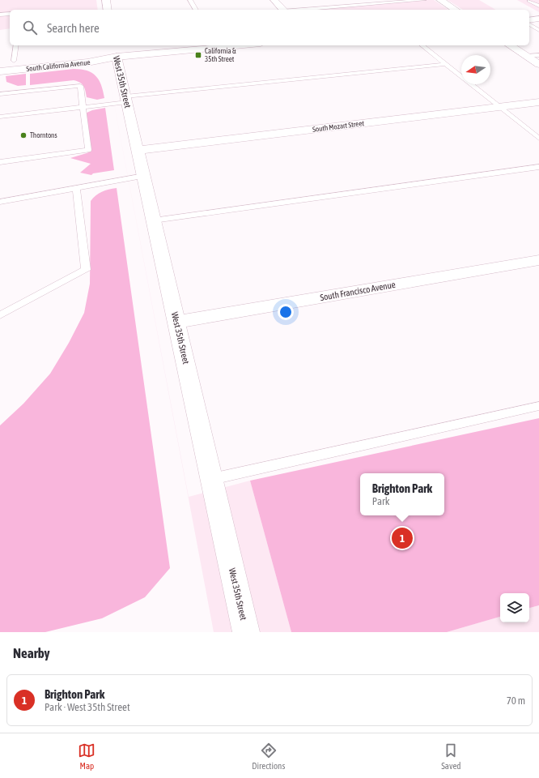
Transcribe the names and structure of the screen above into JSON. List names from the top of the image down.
{
  "streets": {
    "street": [
      "South California Avenue",
      "West 35th Street",
      "South Mozart Street",
      "South Francisco Avenue"
    ]
  },
  "crossings": [
    ["South California Avenue", "West 35th Street"],
    ["West 35th Street", "South Mozart Street"],
    ["West 35th Street", "South Francisco Avenue"]
  ],
  "places": {
    "transit": ["California & 35th Street"],
    "other": ["Thorntons"]
  },
  "north": "left",
  "page": {
    "search": "Search here",
    "popup": ["Brighton Park", "Park"],
    "pins": "1",
    "heading": "Nearby",
    "list": [
      {
        "mark": "1",
        "name": "Brighton Park",
        "note": "Park · West 35th Street",
        "value": "70 m"
      }
    ],
    "nav": ["Map", "Directions", "Saved"]
  }
}
